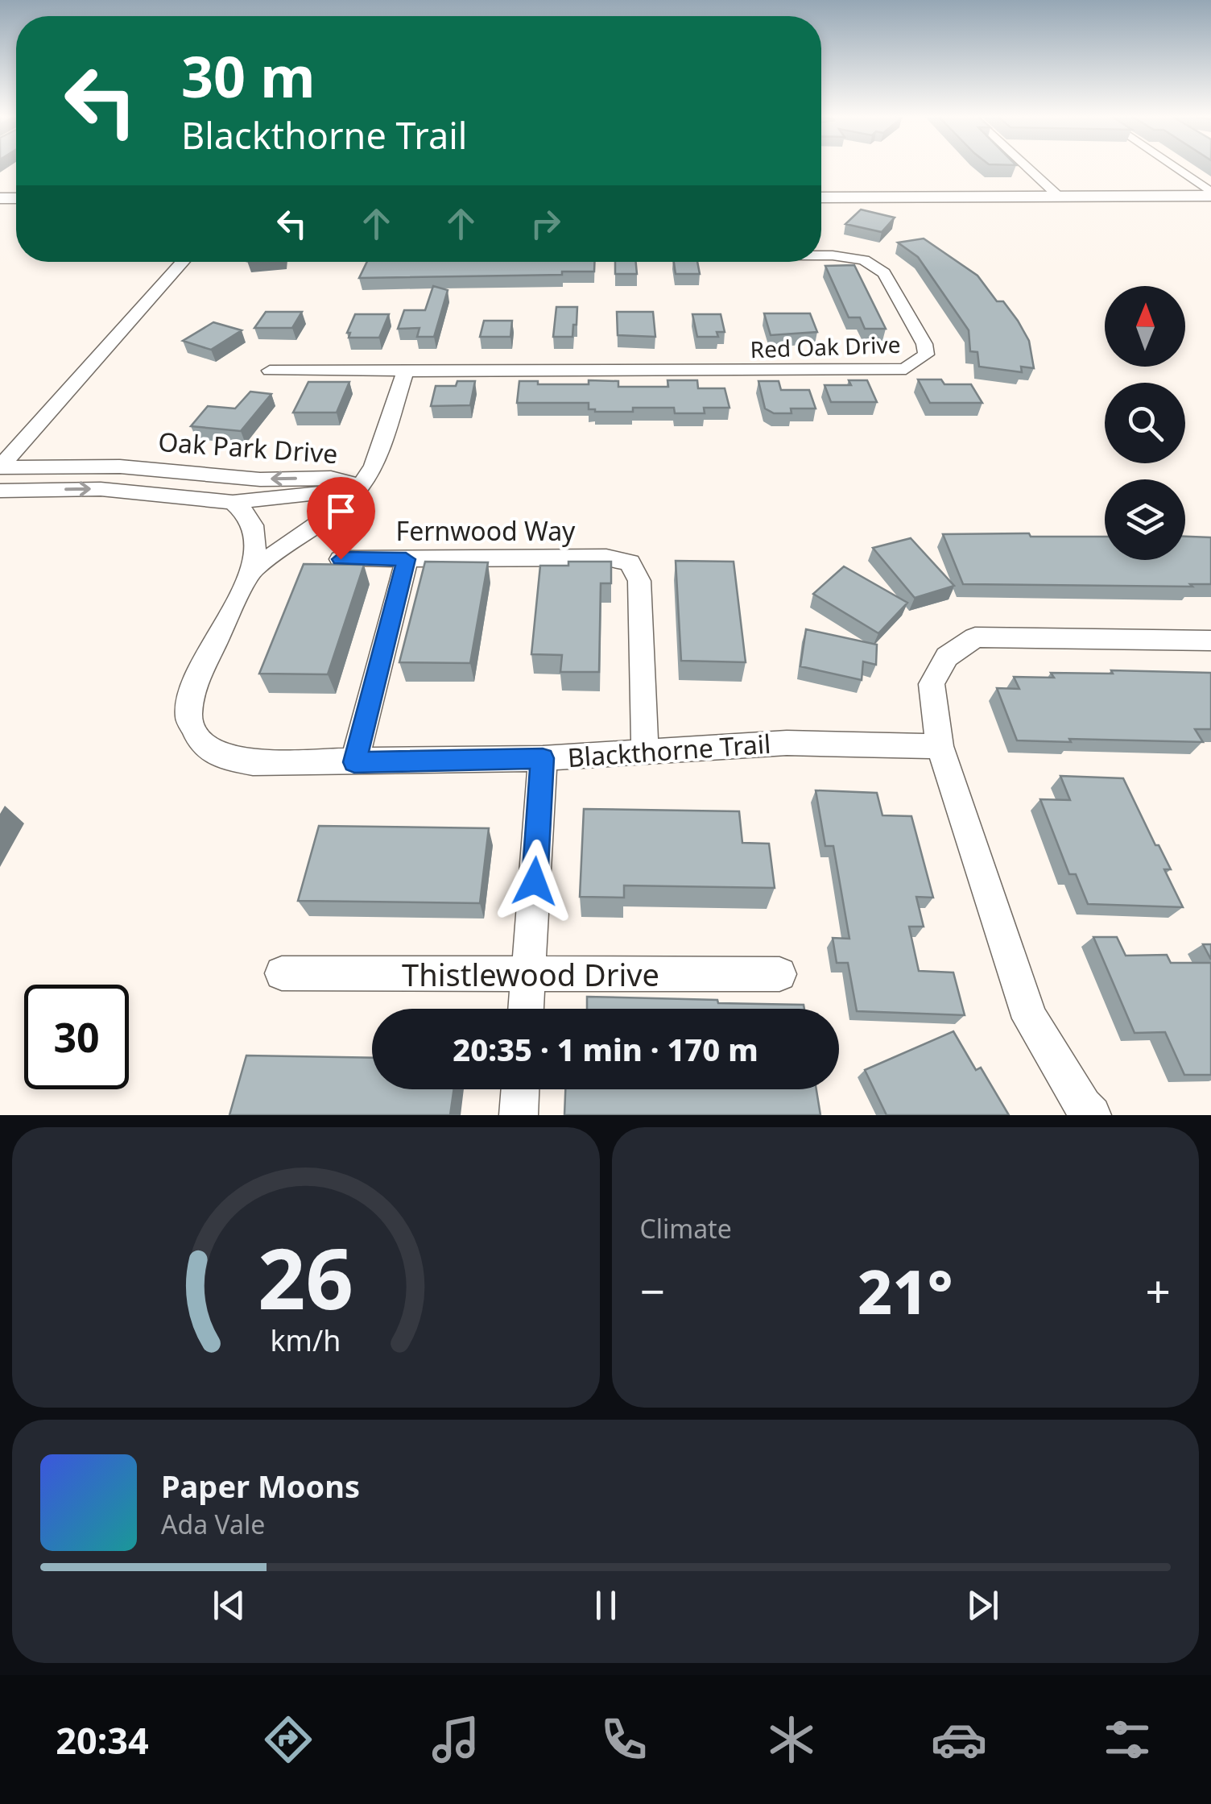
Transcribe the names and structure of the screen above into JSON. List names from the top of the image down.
{
  "streets": {
    "street": [
      "Red Oak Drive",
      "Oak Park Drive",
      "Fernwood Way",
      "Blackthorne Trail",
      "Thistlewood Drive"
    ]
  },
  "crossings": [
    ["Red Oak Drive", "Blackthorne Trail"],
    ["Oak Park Drive", "Blackthorne Trail"],
    ["Fernwood Way", "Blackthorne Trail"]
  ],
  "north": "top",
  "page": {
    "turn": ["30 m", "Blackthorne Trail"],
    "limit": "30",
    "trip": "20:35 · 1 min · 170 m",
    "tile": "Climate",
    "heat": ["−", "21°", "+"],
    "song": ["Paper Moons", "Ada Vale"],
    "tabs": "20:34",
    "gauge": ["26", "km/h"]
  }
}
